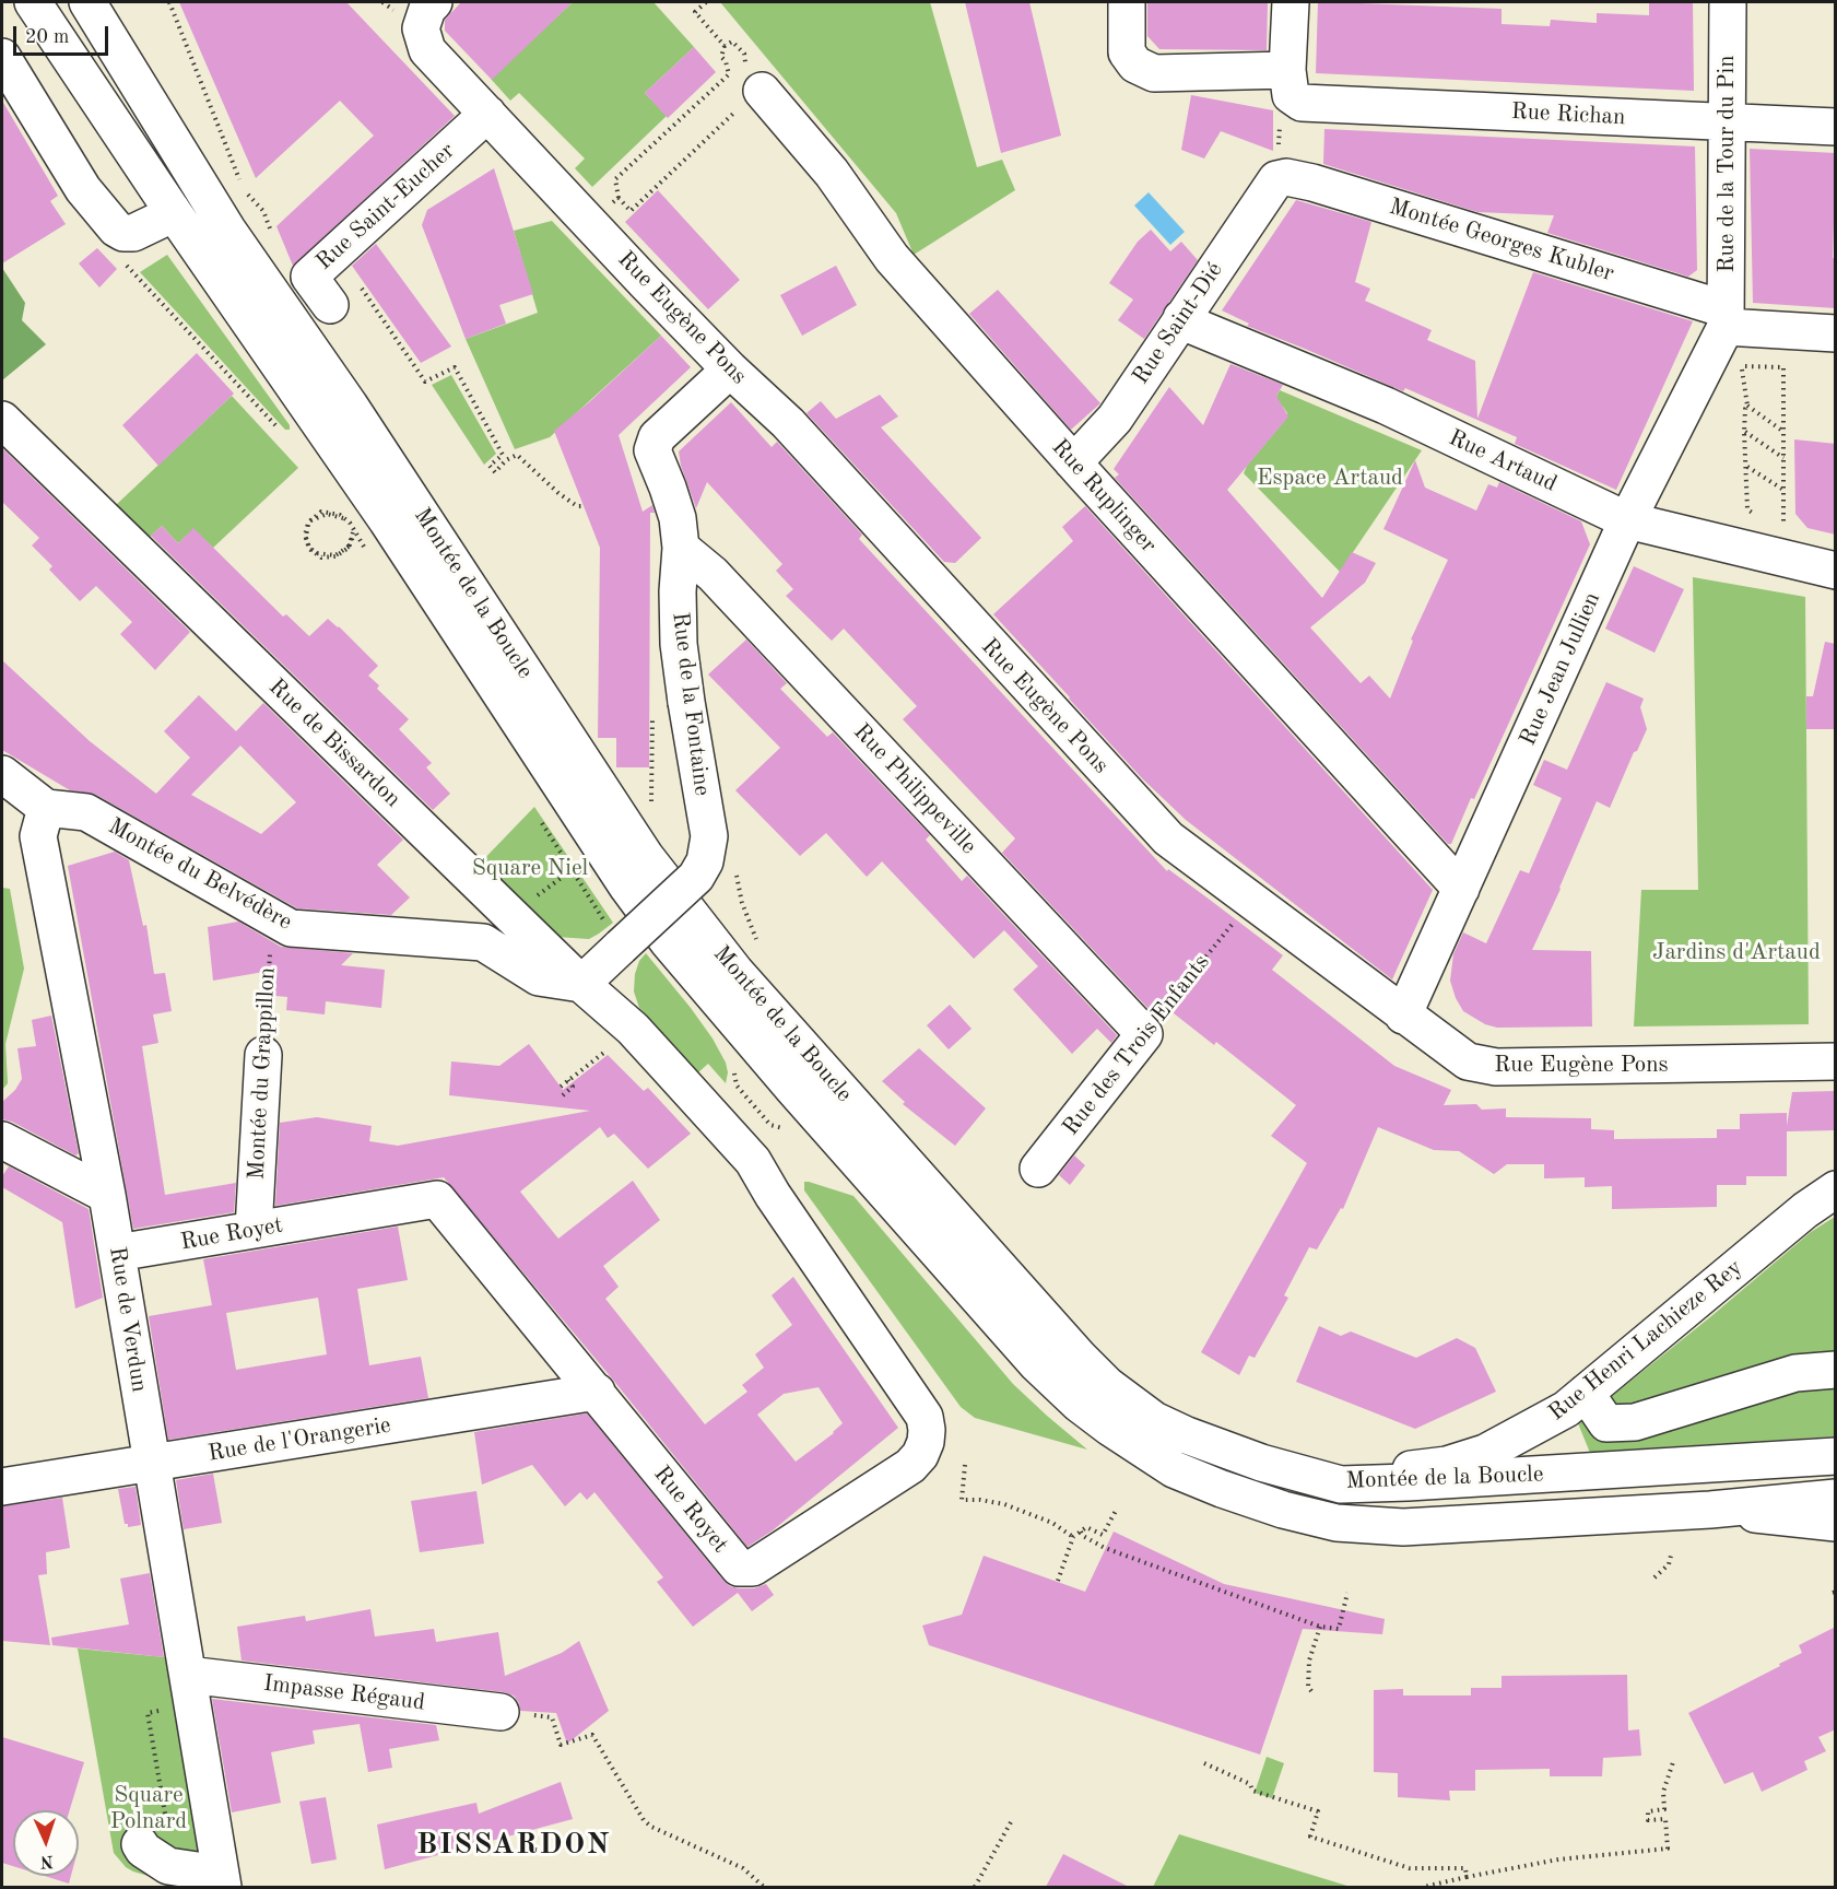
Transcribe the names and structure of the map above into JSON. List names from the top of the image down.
{
  "streets": {
    "street": [
      "Rue Richan",
      "Rue de la Tour du Pin",
      "Rue Saint-Eucher",
      "Montée Georges Kubler",
      "Rue Eugène Pons",
      "Rue Saint-Dié",
      "Rue Artaud",
      "Rue Ruplinger",
      "Montée de la Boucle",
      "Rue Jean Jullien",
      "Rue de la Fontaine",
      "Rue de Bissardon",
      "Rue Philippeville",
      "Montée du Belvédère",
      "Rue des Trois Enfants",
      "Montée du Grappillon",
      "Rue Royet",
      "Rue de Verdun",
      "Rue Henri Lachieze Rey",
      "Rue de l'Orangerie",
      "Impasse Régaud"
    ]
  },
  "crossings": [
    ["Rue Richan", "Rue de la Tour du Pin"],
    ["Rue de la Tour du Pin", "Montée Georges Kubler"],
    ["Rue de la Tour du Pin", "Rue Jean Jullien"],
    ["Rue Saint-Eucher", "Rue Eugène Pons"],
    ["Montée Georges Kubler", "Rue Saint-Dié"],
    ["Montée Georges Kubler", "Rue Jean Jullien"],
    ["Rue Eugène Pons", "Rue Jean Jullien"],
    ["Rue Eugène Pons", "Rue de la Fontaine"],
    ["Rue Saint-Dié", "Rue Artaud"],
    ["Rue Saint-Dié", "Rue Ruplinger"],
    ["Rue Artaud", "Rue Jean Jullien"],
    ["Rue Ruplinger", "Rue Jean Jullien"],
    ["Montée de la Boucle", "Rue Henri Lachieze Rey"],
    ["Rue de la Fontaine", "Rue de Bissardon"],
    ["Rue de la Fontaine", "Rue Philippeville"],
    ["Rue de la Fontaine", "Montée du Belvédère"],
    ["Rue de Bissardon", "Montée du Belvédère"],
    ["Rue de Bissardon", "Rue Royet"],
    ["Rue Philippeville", "Rue des Trois Enfants"],
    ["Montée du Belvédère", "Montée du Grappillon"],
    ["Montée du Belvédère", "Rue de Verdun"],
    ["Montée du Grappillon", "Rue Royet"],
    ["Rue Royet", "Rue de Verdun"],
    ["Rue Royet", "Rue de l'Orangerie"],
    ["Rue de Verdun", "Rue de l'Orangerie"],
    ["Rue de Verdun", "Impasse Régaud"]
  ],
  "districts": ["BISSARDON"],
  "parks": [
    "Espace Artaud",
    "Square Niel",
    "Jardins d'Artaud",
    "Square Polnard"
  ],
  "scale_bar": "20 m",
  "north": "bottom"
}
